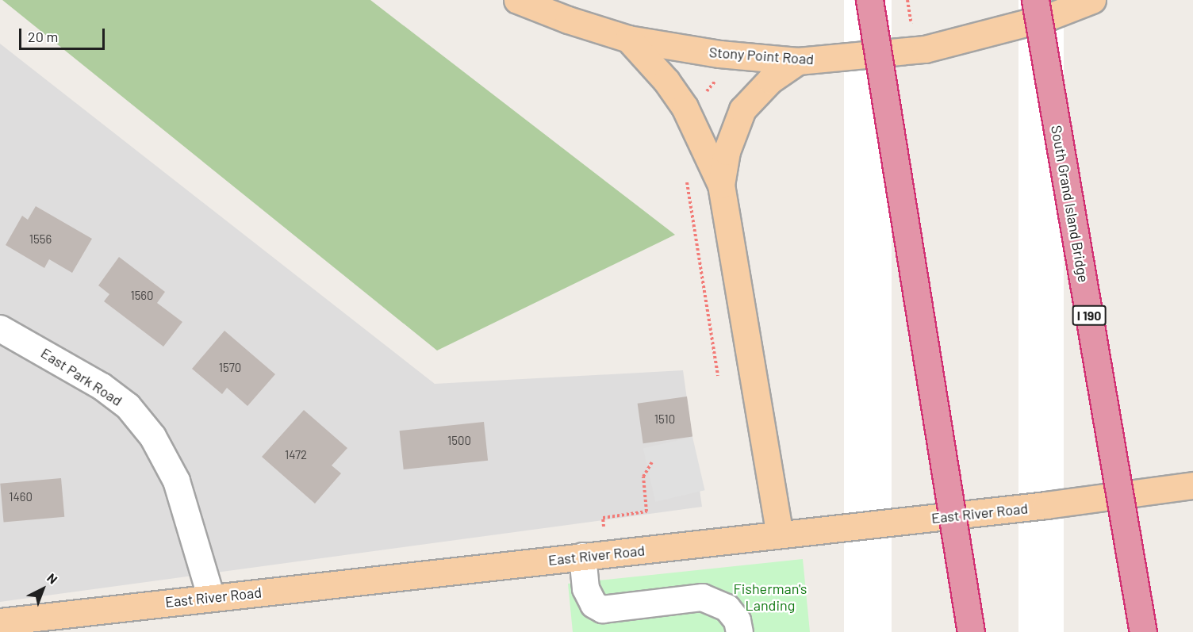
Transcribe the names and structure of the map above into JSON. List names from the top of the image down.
{
  "streets": {
    "highway": ["South Grand Island Bridge", "I 190"],
    "main road": ["Stony Point Road", "East River Road"],
    "street": ["East Park Road"]
  },
  "crossings": [
    ["East Park Road", "East River Road"]
  ],
  "parks": ["Fisherman's Landing"],
  "house_numbers": [
    "1556",
    "1560",
    "1570",
    "1510",
    "1500",
    "1472",
    "1460"
  ],
  "scale_bar": "20 m",
  "north": "top right"
}
